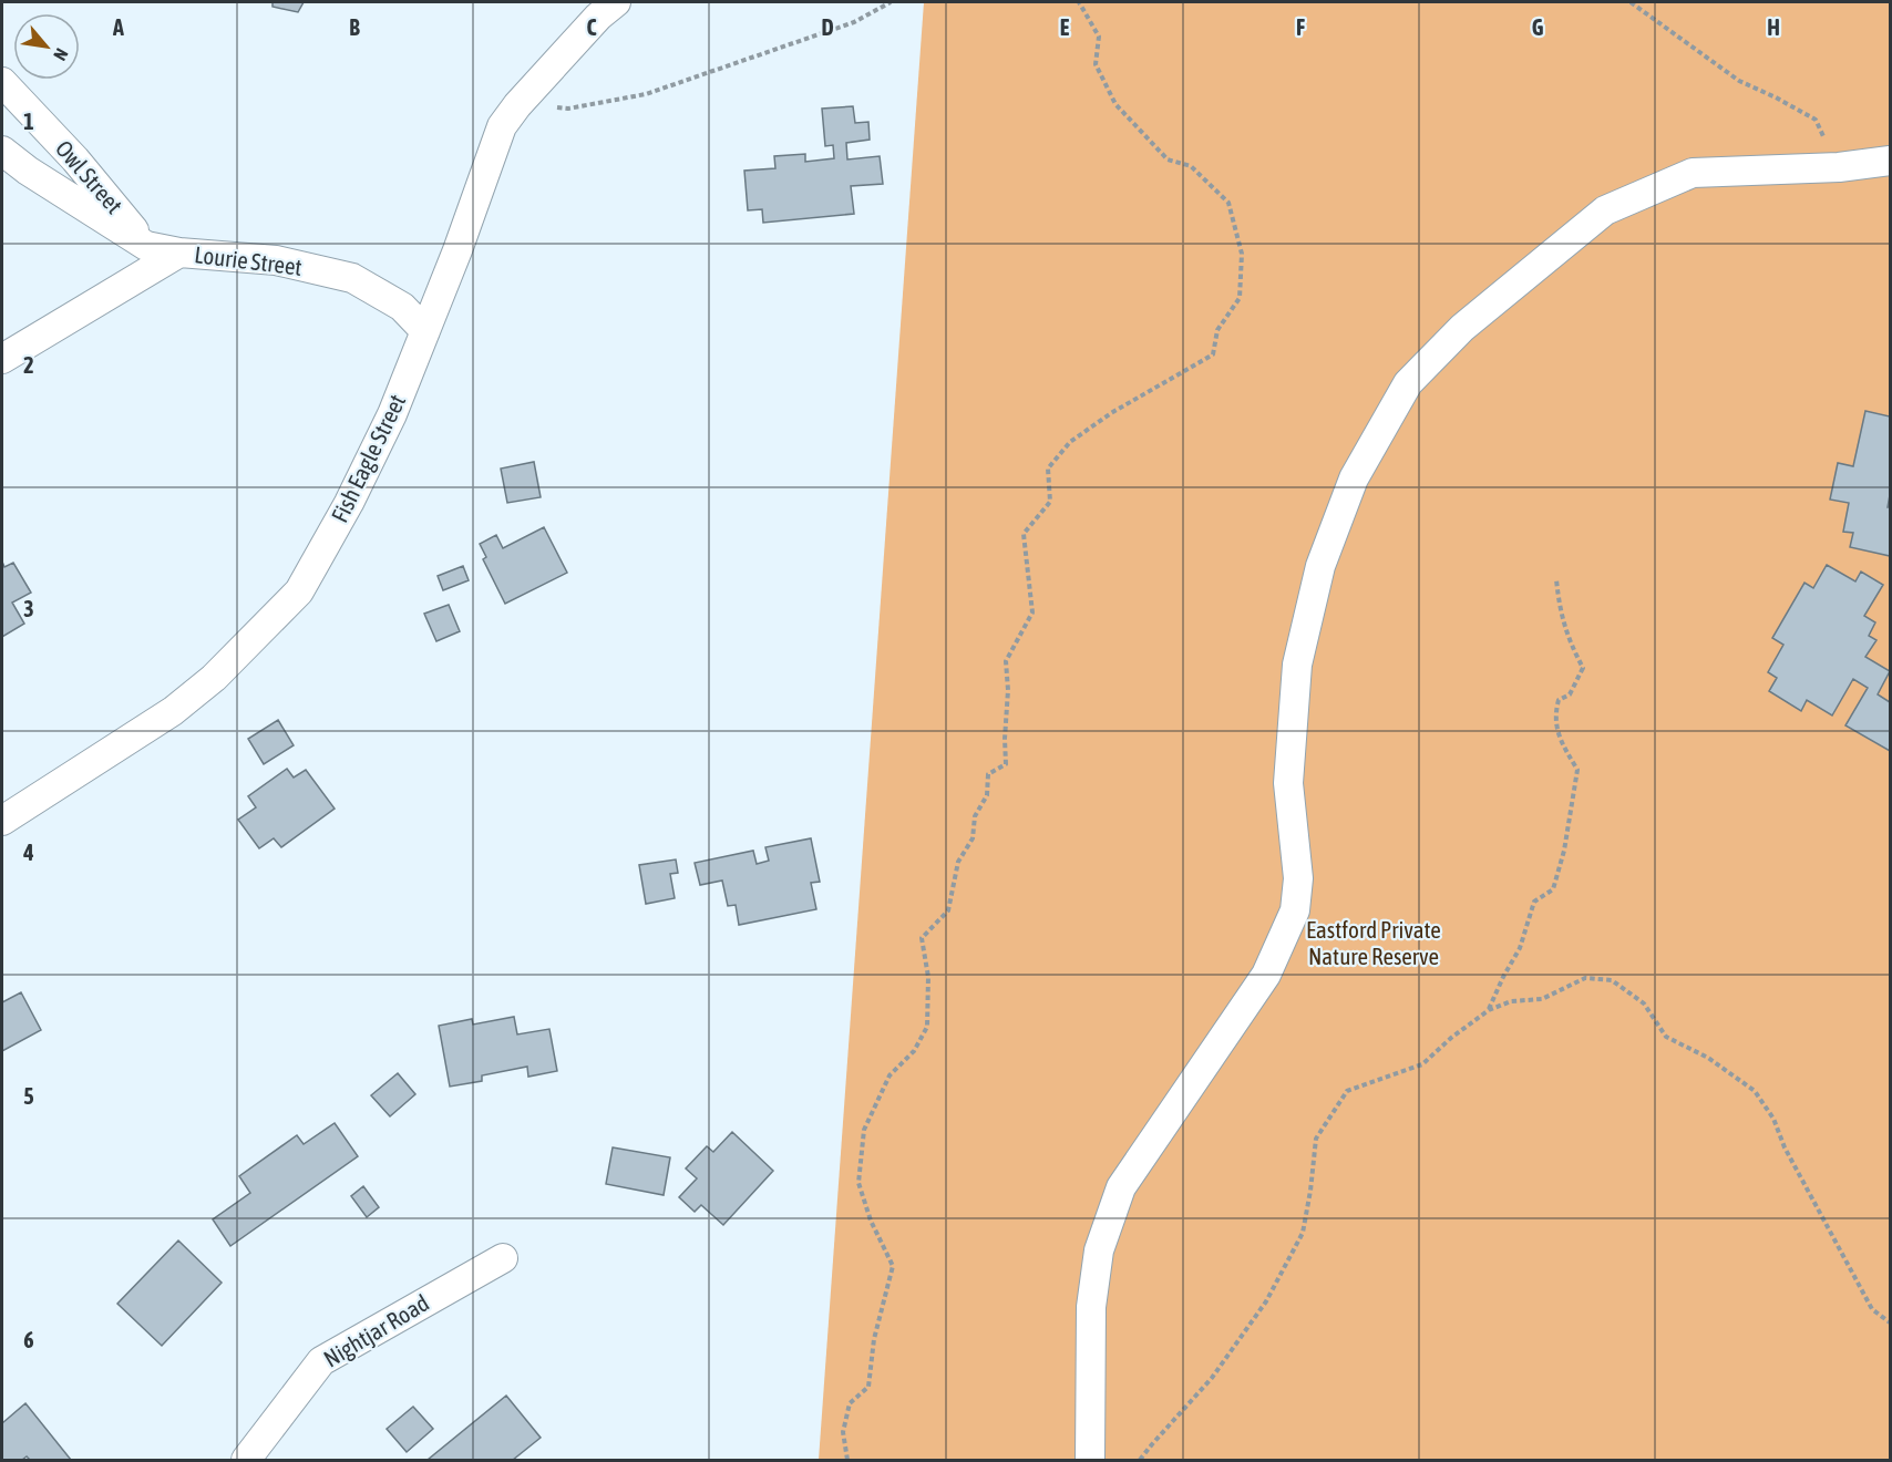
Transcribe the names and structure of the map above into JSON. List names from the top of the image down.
{
  "streets": {
    "street": [
      "Owl Street",
      "Lourie Street",
      "Fish Eagle Street",
      "Nightjar Road"
    ]
  },
  "crossings": [
    ["Lourie Street", "Fish Eagle Street"]
  ],
  "parks": ["Eastford Private Nature Reserve"],
  "north": "bottom right",
  "grid": {
    "columns": [
      "A",
      "B",
      "C",
      "D",
      "E",
      "F",
      "G",
      "H"
    ],
    "rows": [
      "1",
      "2",
      "3",
      "4",
      "5",
      "6"
    ]
  }
}
